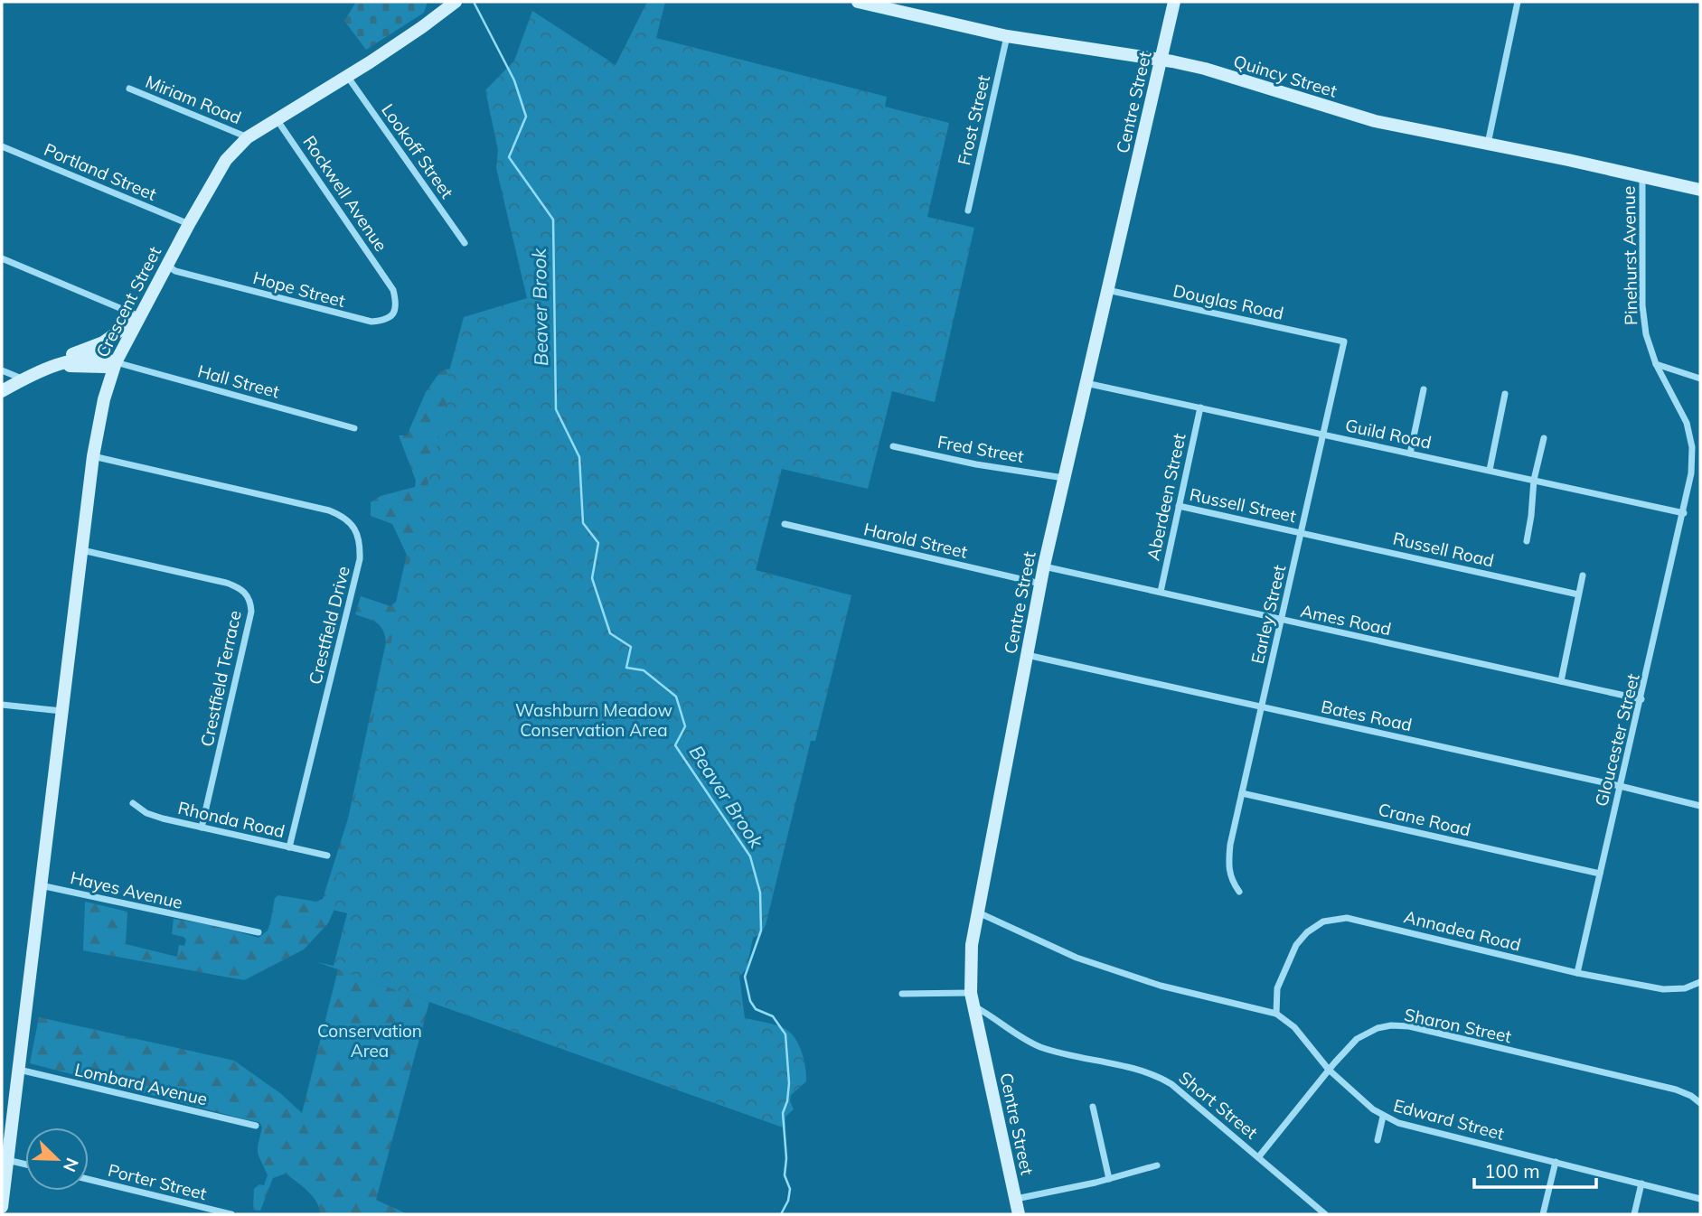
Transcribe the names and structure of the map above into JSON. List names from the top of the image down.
{
  "streets": {
    "main road": ["Quincy Street", "Centre Street", "Crescent Street"],
    "street": [
      "Miriam Road",
      "Frost Street",
      "Lookoff Street",
      "Portland Street",
      "Rockwell Avenue",
      "Pinehurst Avenue",
      "Hope Street",
      "Douglas Road",
      "Hall Street",
      "Guild Road",
      "Fred Street",
      "Aberdeen Street",
      "Russell Street",
      "Harold Street",
      "Russell Road",
      "Earley Street",
      "Ames Road",
      "Crestfield Drive",
      "Crestfield Terrace",
      "Bates Road",
      "Gloucester Street",
      "Rhonda Road",
      "Crane Road",
      "Hayes Avenue",
      "Annadea Road",
      "Sharon Street",
      "Lombard Avenue",
      "Short Street",
      "Edward Street",
      "Porter Street"
    ]
  },
  "crossings": [
    ["Quincy Street", "Centre Street"],
    ["Quincy Street", "Frost Street"],
    ["Quincy Street", "Pinehurst Avenue"],
    ["Miriam Road", "Crescent Street"],
    ["Centre Street", "Douglas Road"],
    ["Centre Street", "Guild Road"],
    ["Centre Street", "Fred Street"],
    ["Centre Street", "Harold Street"],
    ["Centre Street", "Ames Road"],
    ["Centre Street", "Bates Road"],
    ["Centre Street", "Short Street"],
    ["Centre Street", "Edward Street"],
    ["Lookoff Street", "Crescent Street"],
    ["Portland Street", "Crescent Street"],
    ["Rockwell Avenue", "Hope Street"],
    ["Rockwell Avenue", "Crescent Street"],
    ["Pinehurst Avenue", "Guild Road"],
    ["Pinehurst Avenue", "Gloucester Street"],
    ["Hope Street", "Crescent Street"],
    ["Crescent Street", "Hall Street"],
    ["Crescent Street", "Crestfield Drive"],
    ["Crescent Street", "Crestfield Terrace"],
    ["Crescent Street", "Hayes Avenue"],
    ["Crescent Street", "Lombard Avenue"],
    ["Douglas Road", "Earley Street"],
    ["Guild Road", "Aberdeen Street"],
    ["Guild Road", "Earley Street"],
    ["Guild Road", "Gloucester Street"],
    ["Aberdeen Street", "Russell Street"],
    ["Aberdeen Street", "Ames Road"],
    ["Russell Street", "Russell Road"],
    ["Russell Street", "Earley Street"],
    ["Russell Road", "Earley Street"],
    ["Earley Street", "Ames Road"],
    ["Earley Street", "Bates Road"],
    ["Earley Street", "Crane Road"],
    ["Ames Road", "Gloucester Street"],
    ["Crestfield Drive", "Rhonda Road"],
    ["Crestfield Terrace", "Rhonda Road"],
    ["Bates Road", "Gloucester Street"],
    ["Gloucester Street", "Crane Road"],
    ["Gloucester Street", "Annadea Road"],
    ["Annadea Road", "Edward Street"],
    ["Sharon Street", "Short Street"],
    ["Sharon Street", "Edward Street"]
  ],
  "water": ["Beaver Brook"],
  "parks": ["Washburn Meadow Conservation Area", "Conservation Area"],
  "scale_bar": "100 m",
  "north": "bottom right"
}
